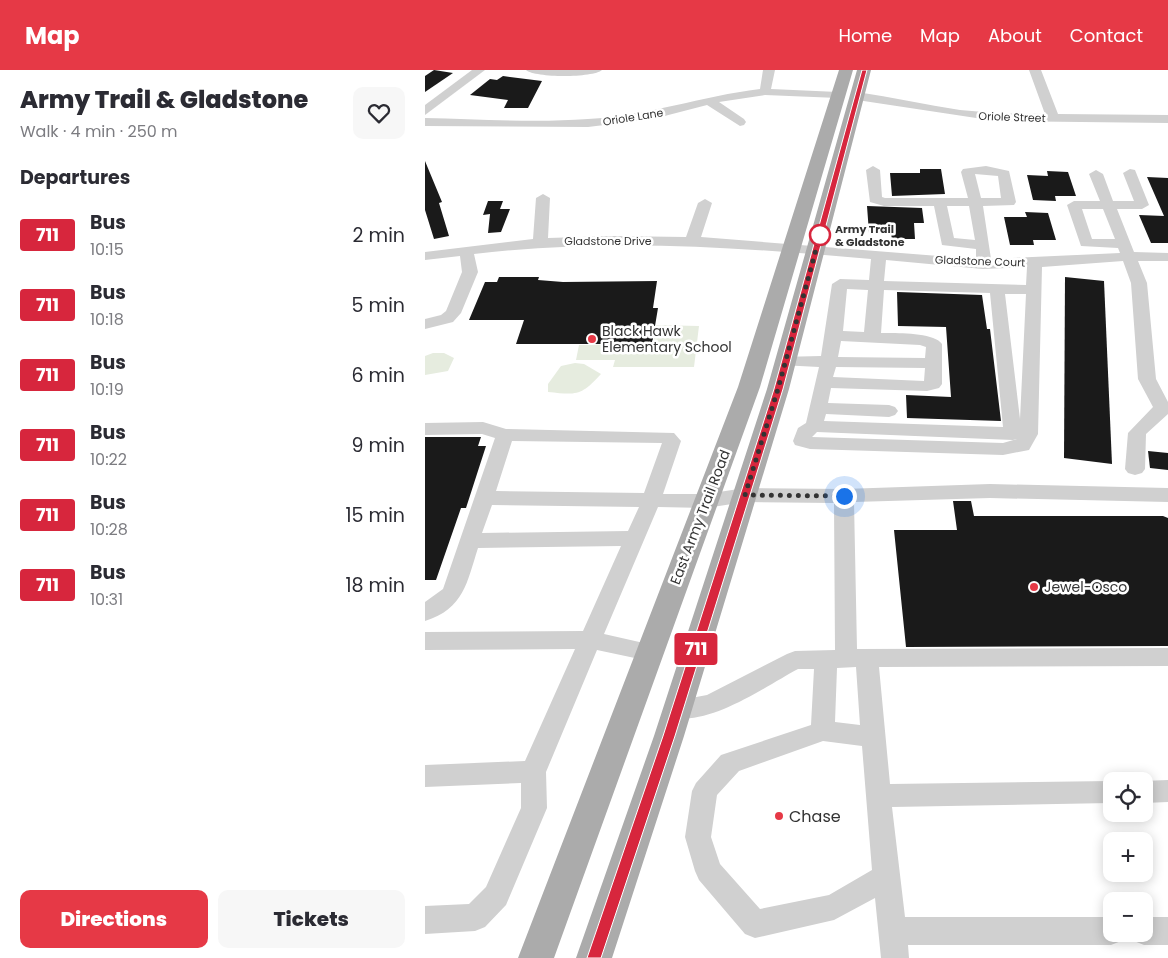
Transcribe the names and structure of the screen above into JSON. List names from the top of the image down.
{
  "streets": {
    "main road": ["East Army Trail Road"],
    "street": [
      "Oriole Lane",
      "Oriole Street",
      "Gladstone Drive",
      "Gladstone Court"
    ]
  },
  "crossings": [
    ["Oriole Lane", "East Army Trail Road"],
    ["Gladstone Drive", "Gladstone Court"],
    ["Gladstone Drive", "East Army Trail Road"],
    ["Gladstone Court", "East Army Trail Road"]
  ],
  "places": [
    "Army Trail & Gladstone",
    "Black Hawk Elementary School",
    "Jewel-Osco",
    "Chase"
  ],
  "lines": ["bus line 711"],
  "page": {
    "header": "Map",
    "nav": [
      "Home",
      "Map",
      "About",
      "Contact"
    ],
    "heading": [
      ["Army Trail & Gladstone", "Walk · 4 min · 250 m"],
      "Departures"
    ],
    "on_map": "711",
    "list": [
      {
        "mark": "711",
        "name": "Bus",
        "note": "10:15",
        "value": "2 min"
      },
      {
        "mark": "711",
        "name": "Bus",
        "note": "10:18",
        "value": "5 min"
      },
      {
        "mark": "711",
        "name": "Bus",
        "note": "10:19",
        "value": "6 min"
      },
      {
        "mark": "711",
        "name": "Bus",
        "note": "10:22",
        "value": "9 min"
      },
      {
        "mark": "711",
        "name": "Bus",
        "note": "10:28",
        "value": "15 min"
      },
      {
        "mark": "711",
        "name": "Bus",
        "note": "10:31",
        "value": "18 min"
      }
    ],
    "map_buttons": ["+", "−"],
    "buttons": ["Directions", "Tickets"]
  }
}
